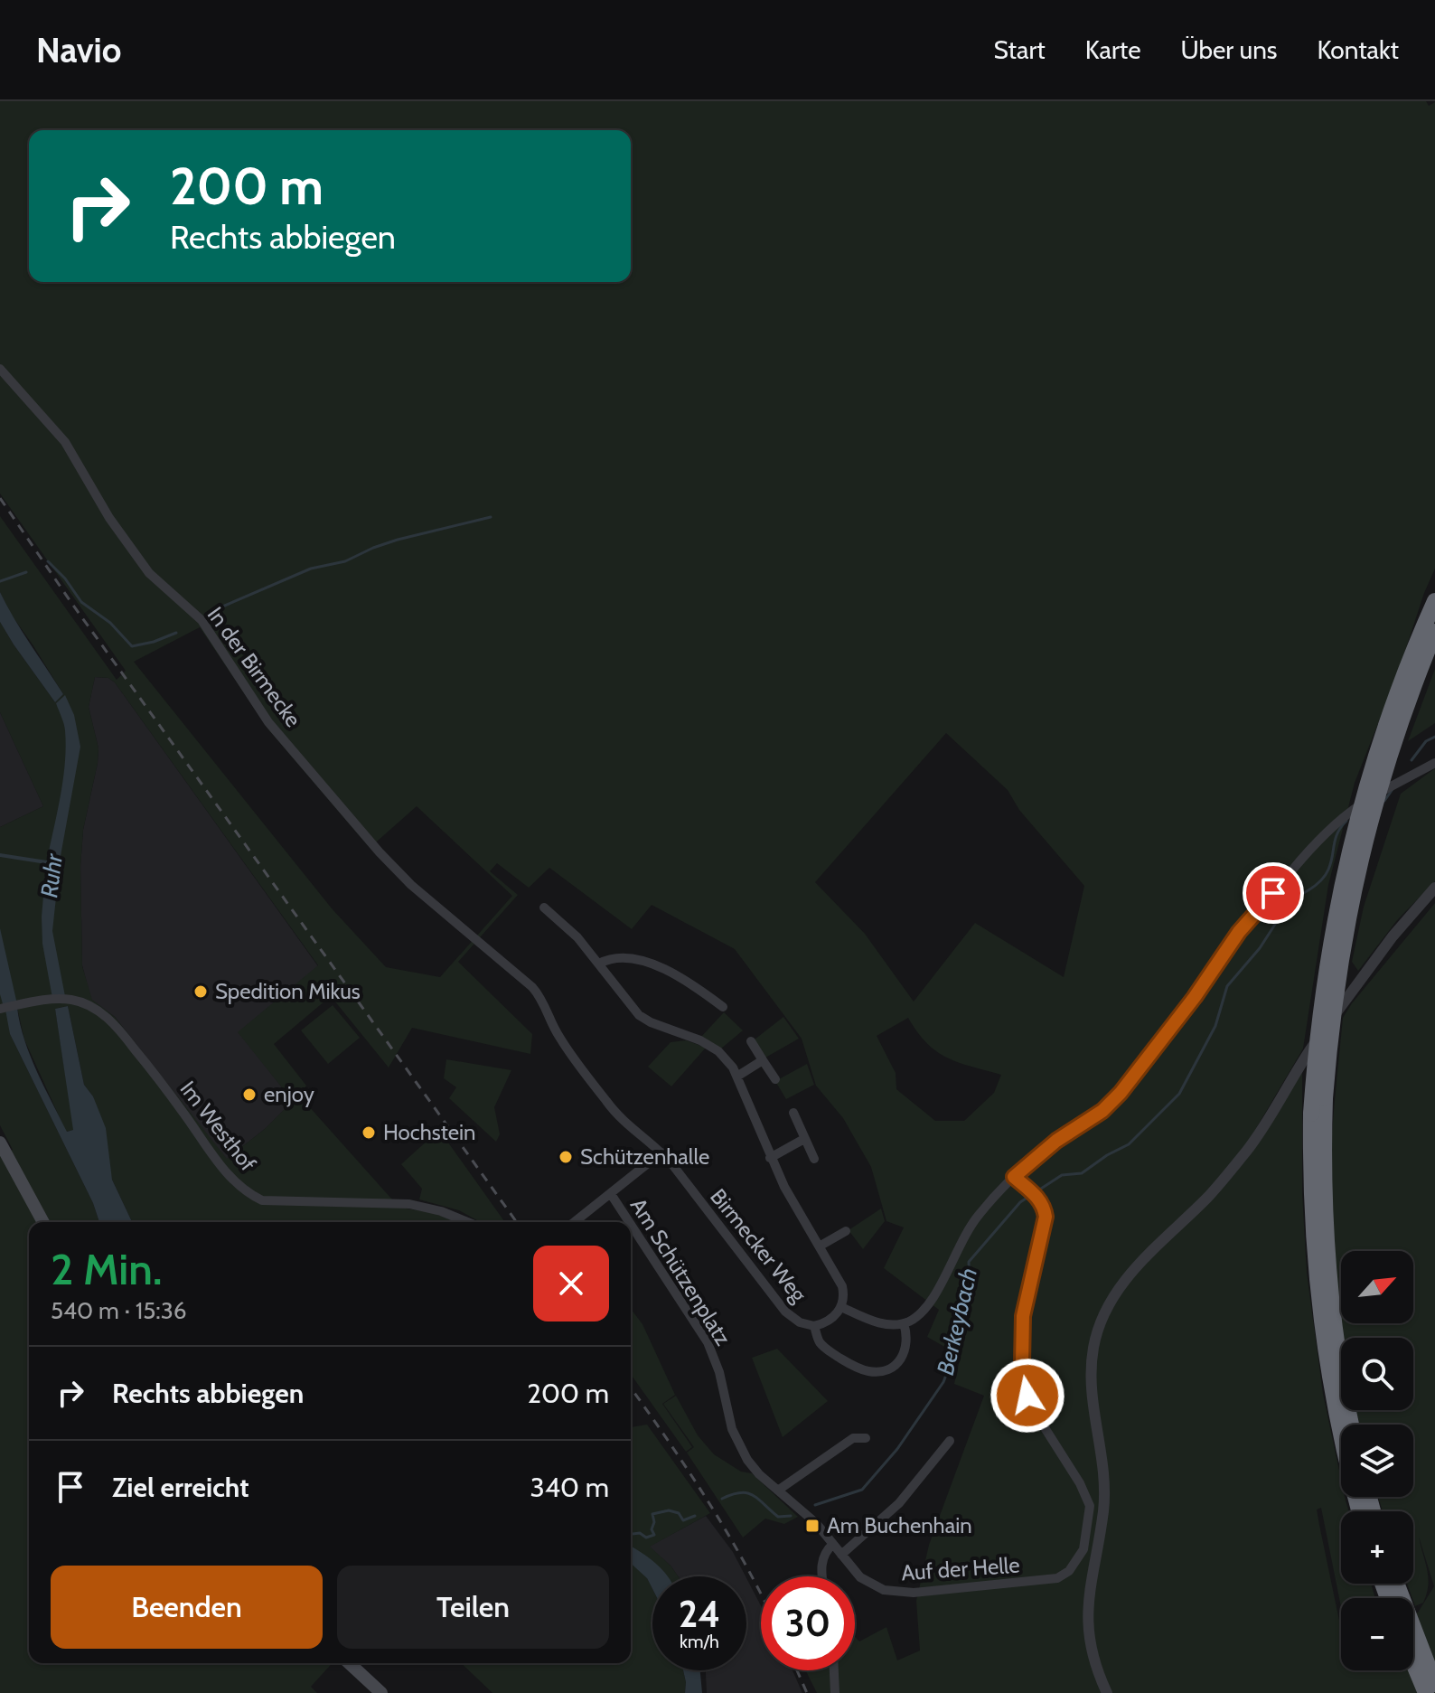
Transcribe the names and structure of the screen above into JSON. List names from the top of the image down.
{
  "streets": {
    "street": [
      "In der Birmecke",
      "Im Westhof",
      "Birmecker Weg",
      "Am Schützenplatz",
      "Auf der Helle"
    ]
  },
  "crossings": [
    ["In der Birmecke", "Birmecker Weg"],
    ["Birmecker Weg", "Am Schützenplatz"],
    ["Am Schützenplatz", "Auf der Helle"]
  ],
  "water": ["Ruhr", "Berkeybach"],
  "places": {
    "other": [
      "Spedition Mikus",
      "enjoy",
      "Hochstein",
      "Schützenhalle"
    ],
    "transit": ["Am Buchenhain"]
  },
  "north": "top right",
  "page": {
    "header": "Navio",
    "nav": [
      "Start",
      "Karte",
      "Über uns",
      "Kontakt"
    ],
    "turn": ["200 m", "Rechts abbiegen"],
    "heading": ["2 Min.", "540 m · 15:36"],
    "map_buttons": ["+", "−"],
    "list": [
      {
        "name": "Rechts abbiegen",
        "value": "200 m"
      },
      {
        "name": "Ziel erreicht",
        "value": "340 m"
      }
    ],
    "buttons": ["Beenden", "Teilen"],
    "speed": "24 km/h",
    "limit": "30"
  }
}
